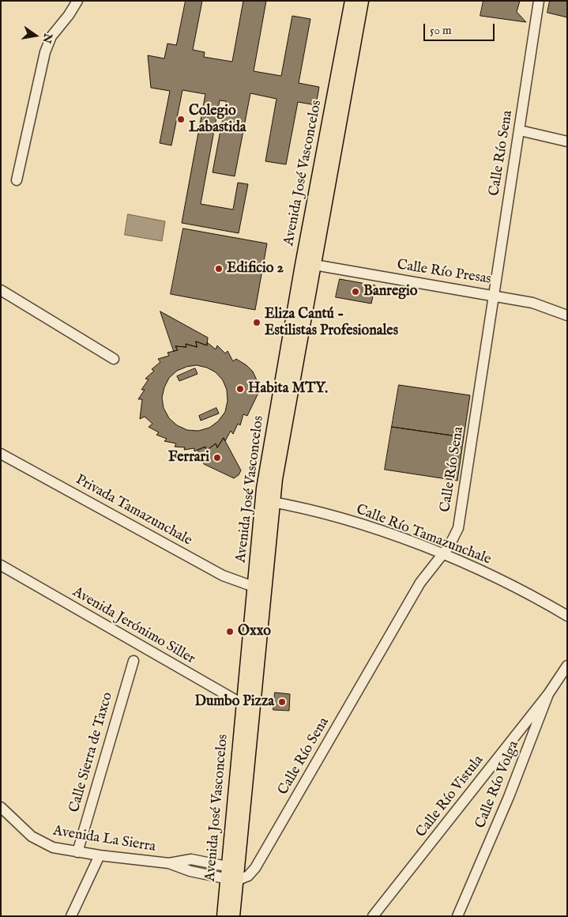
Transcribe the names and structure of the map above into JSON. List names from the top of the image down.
{
  "streets": {
    "main road": ["Avenida José Vasconcelos"],
    "street": [
      "Calle Río Sena",
      "Calle Río Presas",
      "Privada Tamazunchale",
      "Calle Río Tamazunchale",
      "Avenida Jerónimo Siller",
      "Calle Sierra de Taxco",
      "Calle Río Volga",
      "Calle Río Vistula",
      "Avenida La Sierra"
    ]
  },
  "crossings": [
    ["Calle Río Sena", "Avenida José Vasconcelos"],
    ["Calle Río Sena", "Calle Río Presas"],
    ["Calle Río Sena", "Calle Río Tamazunchale"],
    ["Calle Río Sena", "Avenida La Sierra"],
    ["Avenida José Vasconcelos", "Calle Río Presas"],
    ["Avenida José Vasconcelos", "Privada Tamazunchale"],
    ["Avenida José Vasconcelos", "Calle Río Tamazunchale"],
    ["Avenida José Vasconcelos", "Avenida Jerónimo Siller"],
    ["Avenida José Vasconcelos", "Avenida La Sierra"],
    ["Calle Sierra de Taxco", "Avenida La Sierra"],
    ["Calle Río Volga", "Calle Río Vistula"]
  ],
  "places": [
    "Colegio Labastida",
    "Edificio 2",
    "Banregio",
    "Eliza Cantú - Estilistas Profesionales",
    "Habita MTY.",
    "Ferrari",
    "Oxxo",
    "Dumbo Pizza"
  ],
  "scale_bar": "50 m",
  "north": "right"
}
